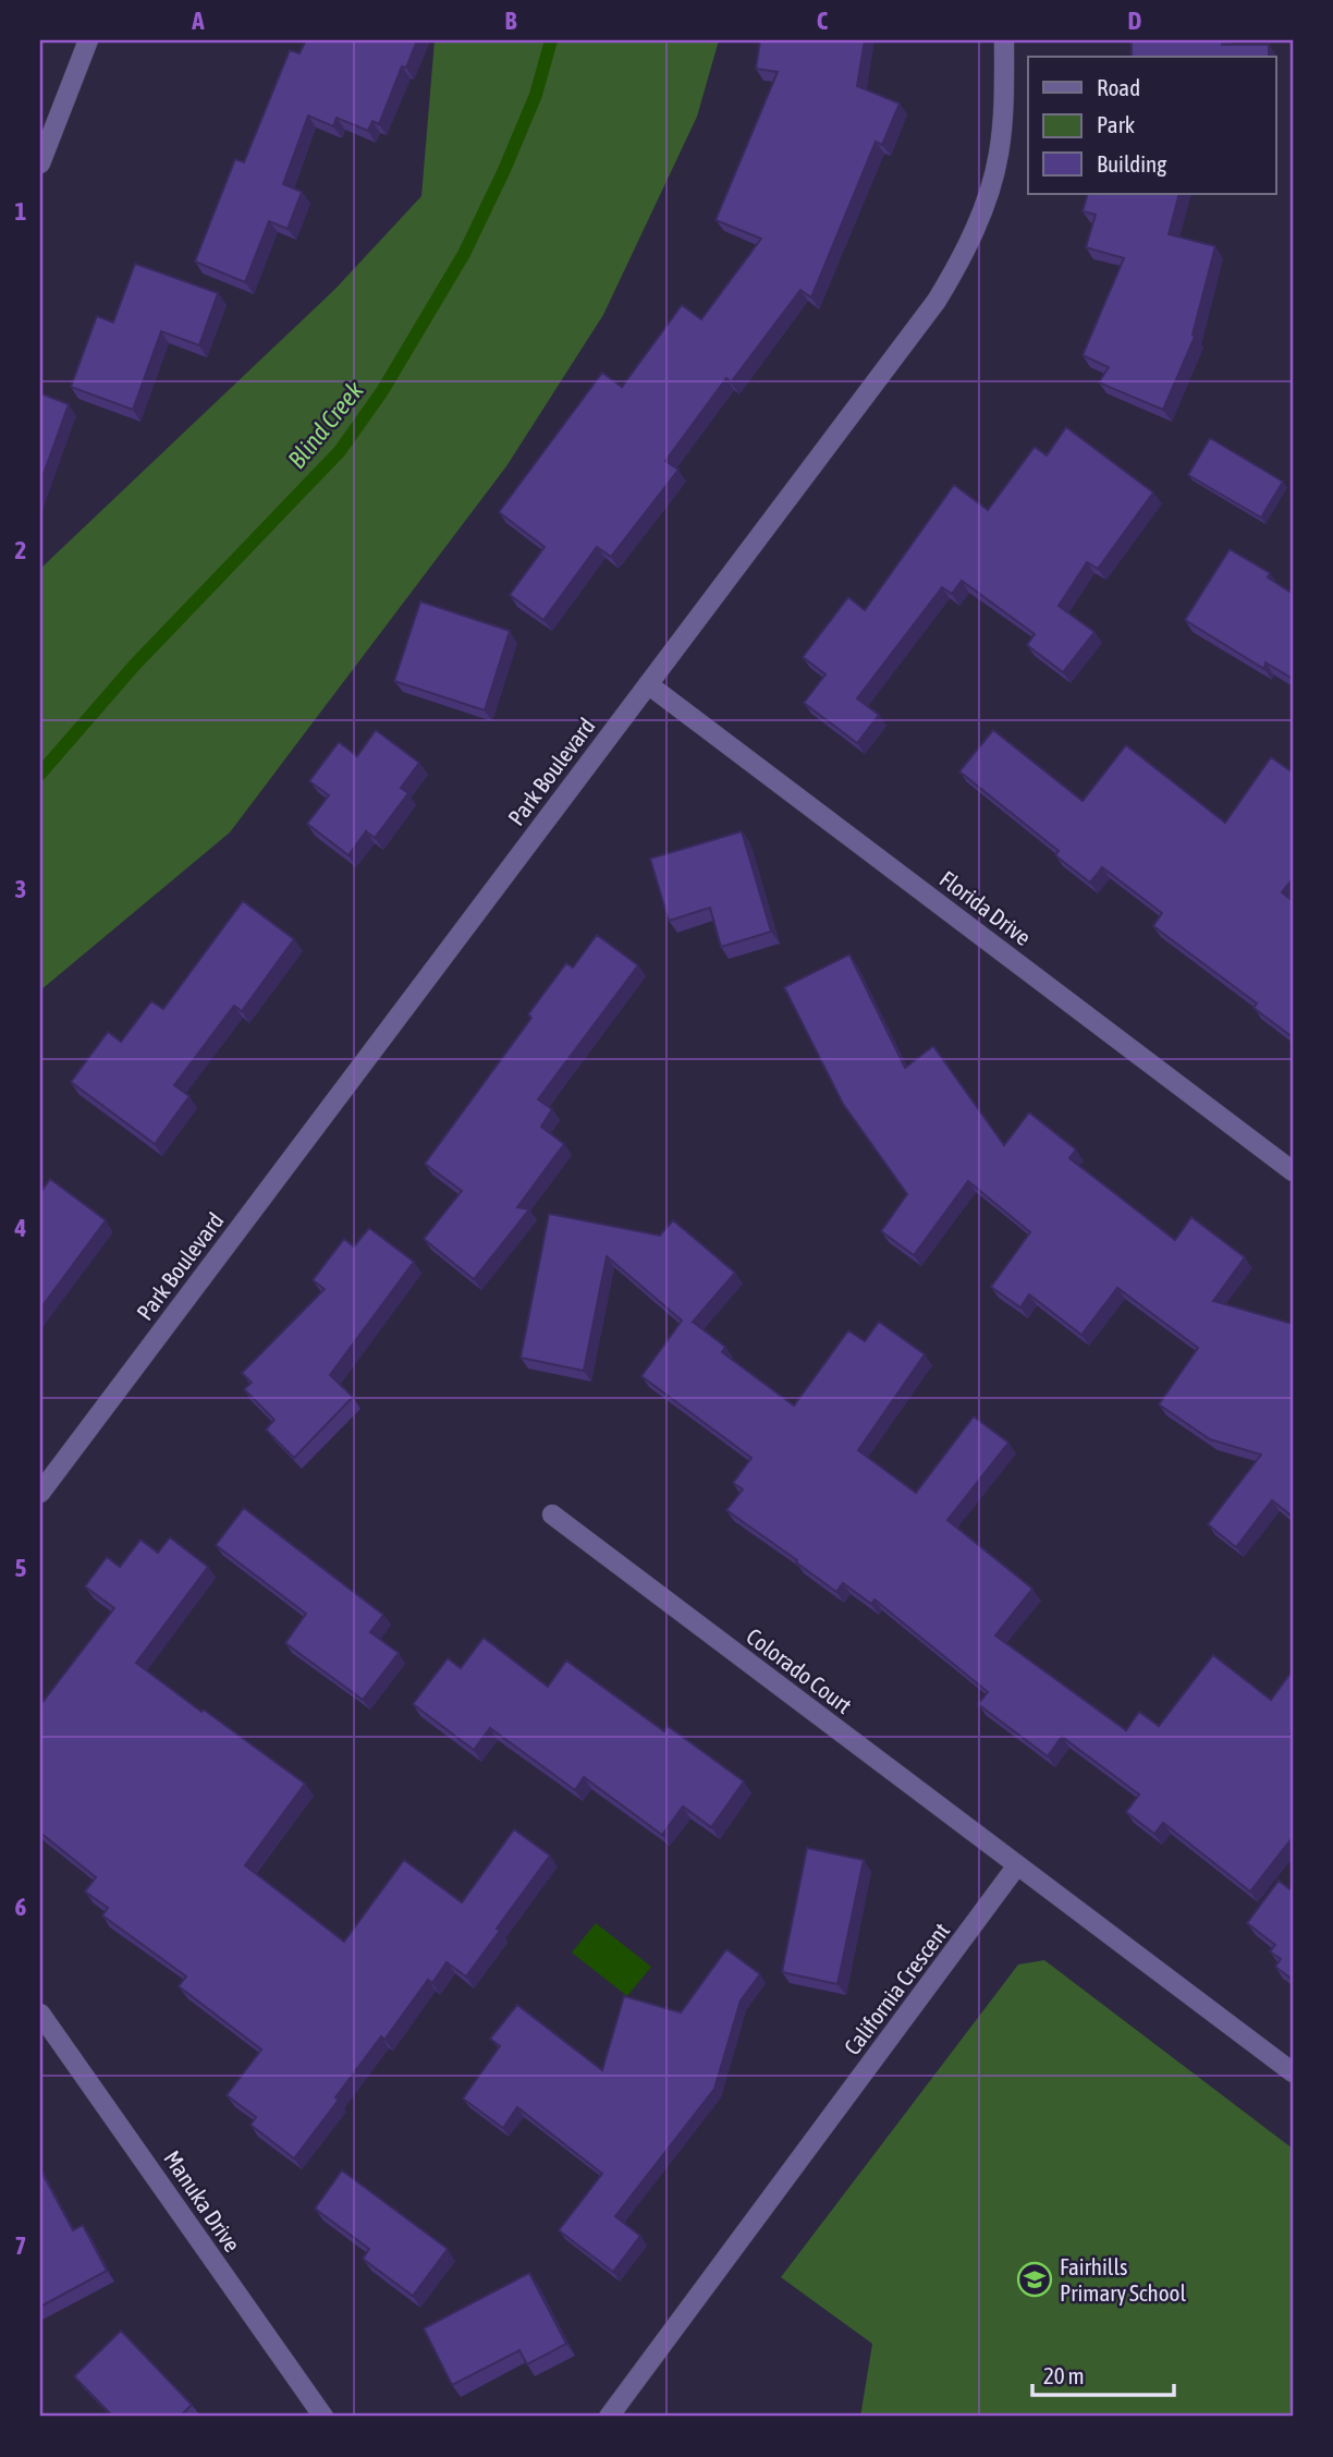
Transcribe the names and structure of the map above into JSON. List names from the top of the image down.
{
  "streets": {
    "street": [
      "Park Boulevard",
      "Florida Drive",
      "Colorado Court",
      "California Crescent",
      "Manuka Drive"
    ]
  },
  "crossings": [
    ["Park Boulevard", "Florida Drive"],
    ["Colorado Court", "California Crescent"]
  ],
  "water": ["Blind Creek"],
  "places": {
    "school or university": ["Fairhills Primary School"]
  },
  "legend": ["Road", "Park", "Building"],
  "scale_bar": "20 m",
  "grid": {
    "columns": [
      "A",
      "B",
      "C",
      "D"
    ],
    "rows": [
      "1",
      "2",
      "3",
      "4",
      "5",
      "6",
      "7"
    ]
  }
}
